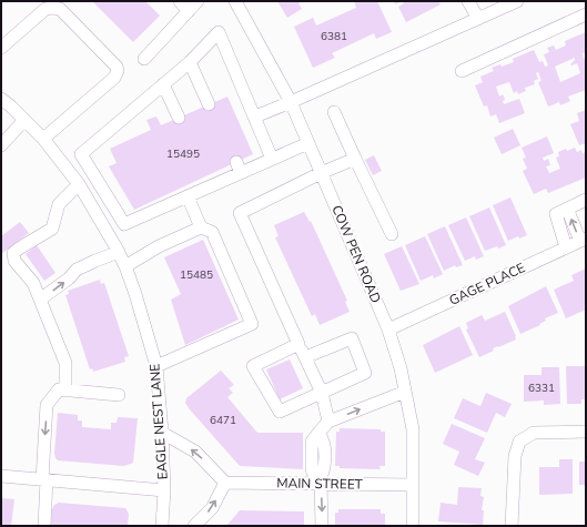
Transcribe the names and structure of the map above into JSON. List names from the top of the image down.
{
  "streets": {
    "street": [
      "COW PEN ROAD",
      "GAGE PLACE",
      "EAGLE NEST LANE",
      "MAIN STREET"
    ]
  },
  "crossings": [
    ["COW PEN ROAD", "GAGE PLACE"],
    ["COW PEN ROAD", "MAIN STREET"]
  ],
  "house_numbers": [
    "6381",
    "15495",
    "15485",
    "6331",
    "6471"
  ]
}
